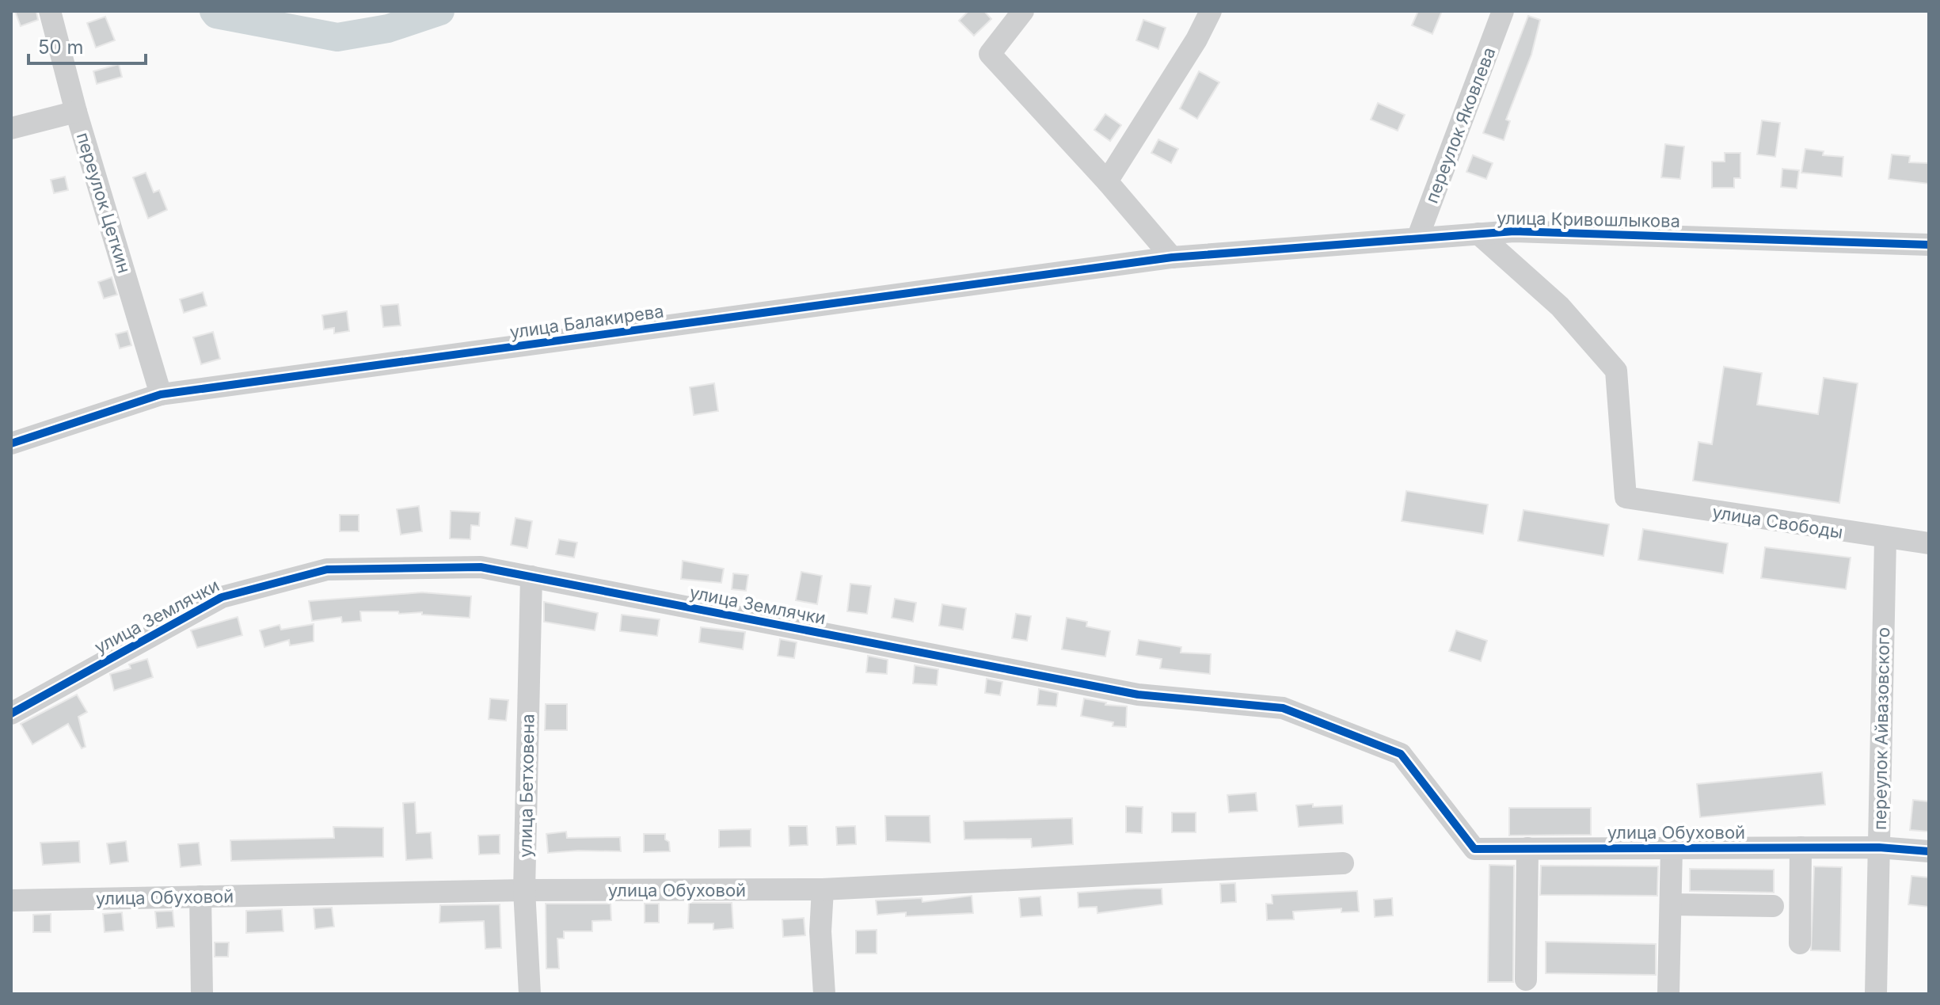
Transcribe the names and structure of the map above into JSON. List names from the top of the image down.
{
  "streets": {
    "street": [
      "переулок Яковлева",
      "переулок Цеткин",
      "улица Кривошлыкова",
      "улица Балакирева",
      "улица Свободы",
      "улица Землячки",
      "переулок Айвазовского",
      "улица Бетховена",
      "улица Обуховой"
    ]
  },
  "crossings": [
    ["переулок Яковлева", "улица Кривошлыкова"],
    ["переулок Цеткин", "улица Балакирева"],
    ["улица Кривошлыкова", "улица Балакирева"],
    ["улица Кривошлыкова", "улица Свободы"],
    ["улица Свободы", "переулок Айвазовского"],
    ["улица Землячки", "улица Бетховена"],
    ["улица Землячки", "улица Обуховой"],
    ["переулок Айвазовского", "улица Обуховой"],
    ["улица Бетховена", "улица Обуховой"]
  ],
  "scale_bar": "50 m"
}
